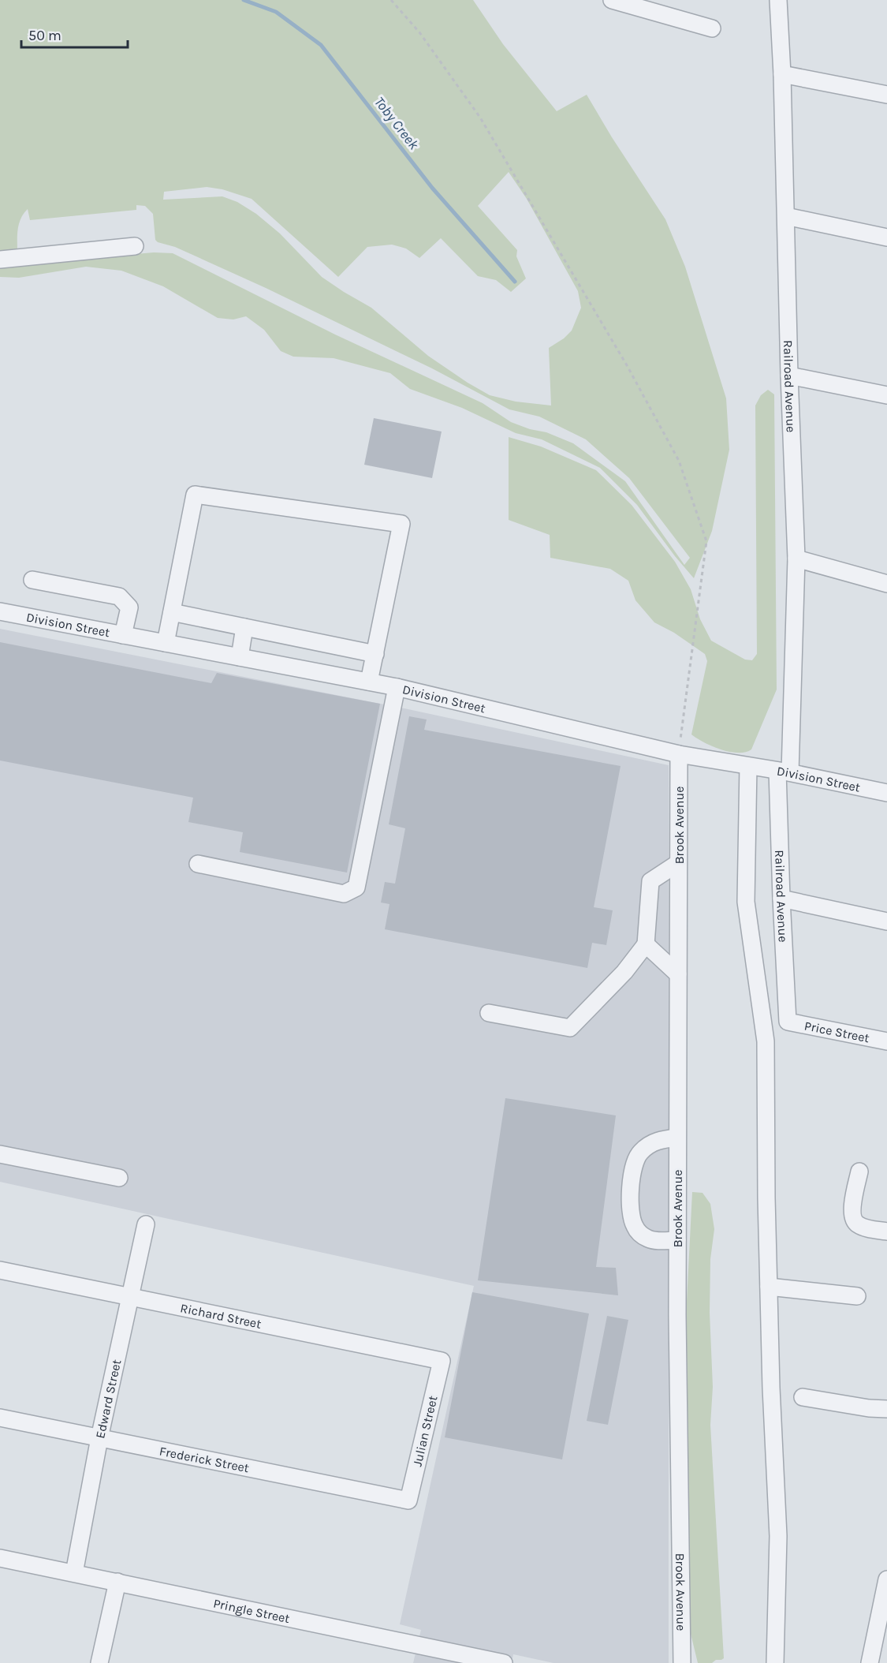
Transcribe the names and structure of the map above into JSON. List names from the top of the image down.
{
  "streets": {
    "street": [
      "Railroad Avenue",
      "Division Street",
      "Brook Avenue",
      "Price Street",
      "Richard Street",
      "Edward Street",
      "Julian Street",
      "Frederick Street",
      "Pringle Street"
    ]
  },
  "crossings": [
    ["Railroad Avenue", "Division Street"],
    ["Railroad Avenue", "Price Street"],
    ["Division Street", "Brook Avenue"],
    ["Richard Street", "Edward Street"],
    ["Richard Street", "Julian Street"],
    ["Edward Street", "Frederick Street"],
    ["Edward Street", "Pringle Street"],
    ["Julian Street", "Frederick Street"]
  ],
  "water": ["Toby Creek"],
  "scale_bar": "50 m"
}
